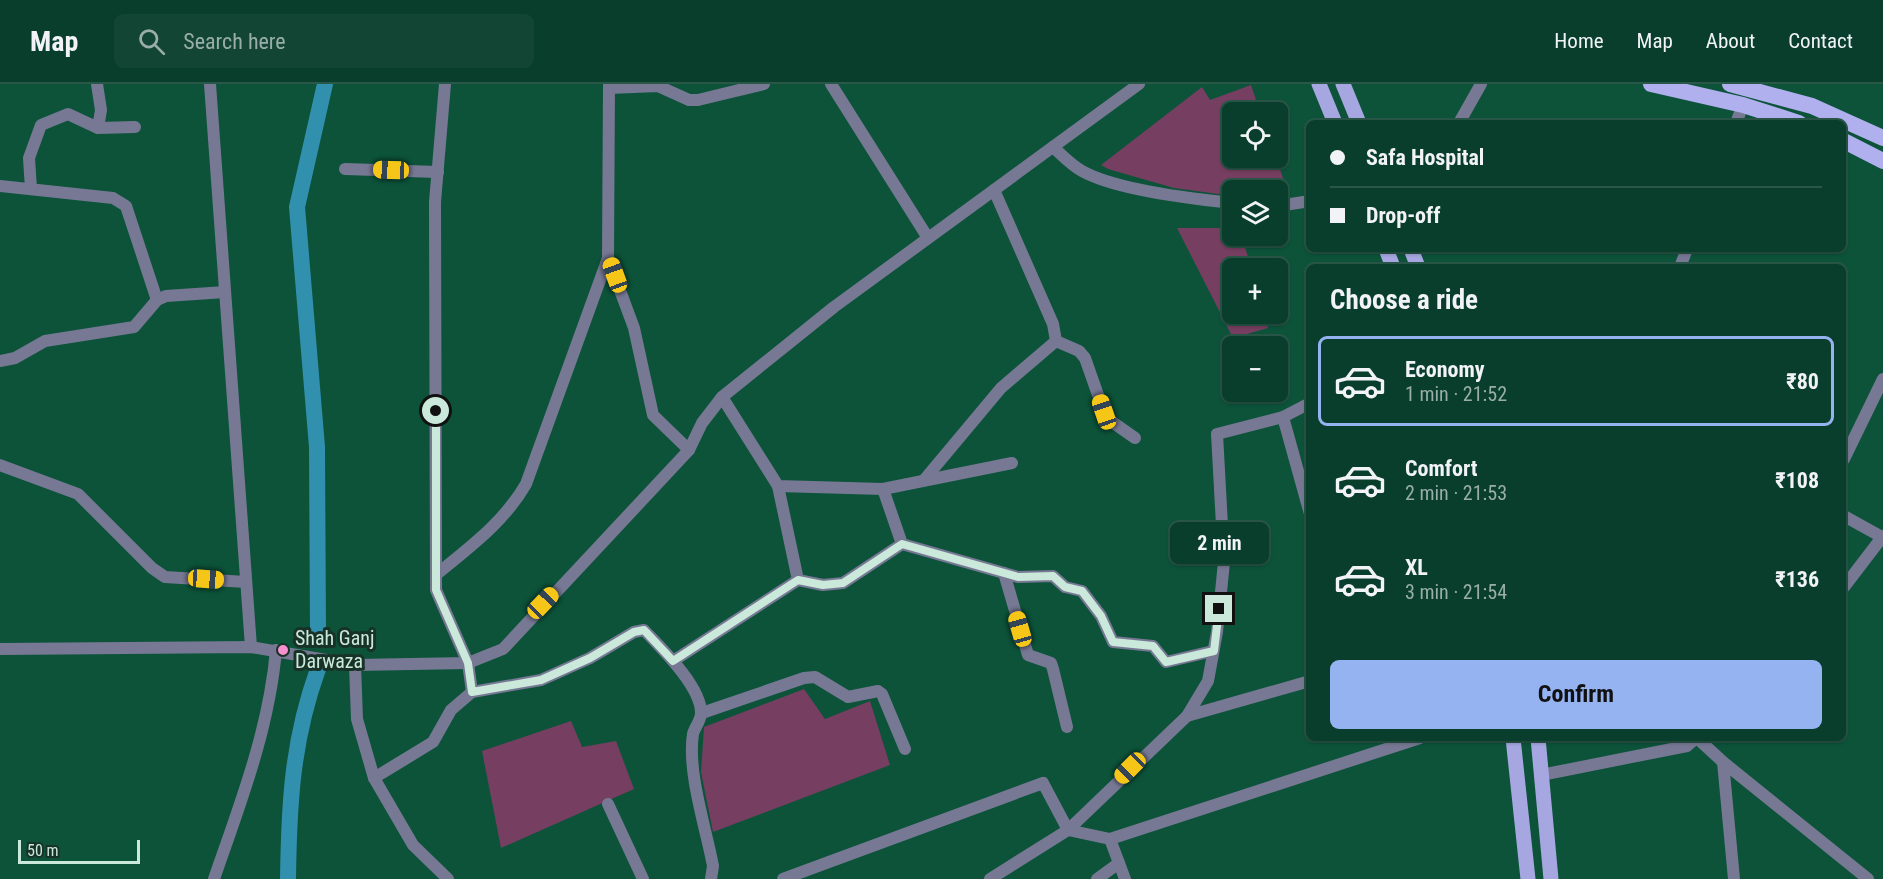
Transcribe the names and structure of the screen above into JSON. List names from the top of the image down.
{
  "places": ["Shah Ganj Darwaza"],
  "scale_bar": "50 m",
  "page": {
    "header": "Map",
    "search": "Search here",
    "nav": [
      "Home",
      "Map",
      "About",
      "Contact"
    ],
    "map_buttons": ["+", "−"],
    "banner": ["Safa Hospital", "Drop-off"],
    "heading": "Choose a ride",
    "list": [
      {
        "name": "Economy",
        "note": "1 min · 21:52",
        "value": "₹80"
      },
      {
        "name": "Comfort",
        "note": "2 min · 21:53",
        "value": "₹108"
      },
      {
        "name": "XL",
        "note": "3 min · 21:54",
        "value": "₹136"
      }
    ],
    "bubble": "2 min",
    "buttons": "Confirm",
    "scale": "50 m"
  }
}
